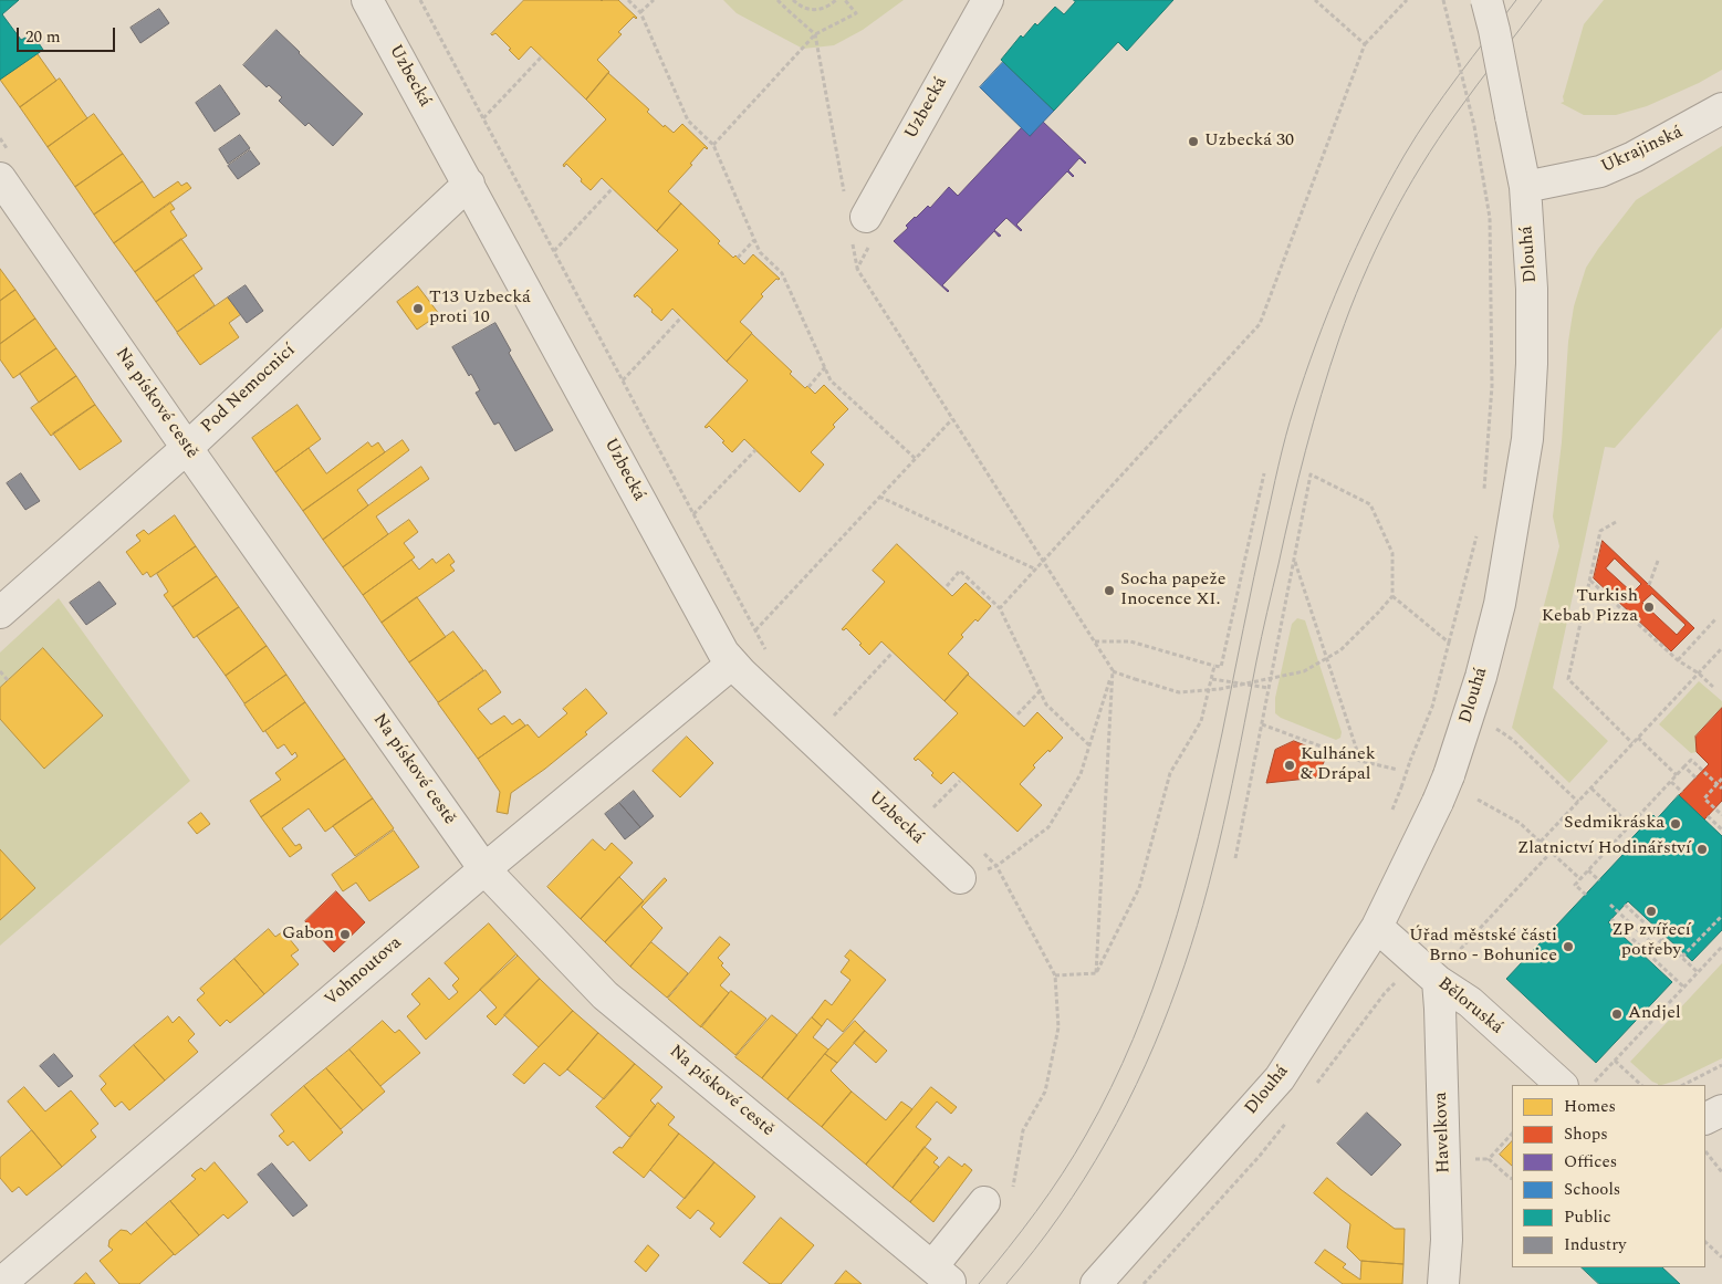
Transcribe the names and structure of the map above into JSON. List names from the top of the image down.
{
  "streets": {
    "street": [
      "Uzbecká",
      "Ukrajinská",
      "Dlouhá",
      "Pod Nemocnicí",
      "Na pískové cestě",
      "Vohnoutova",
      "Běloruská",
      "Havelkova"
    ]
  },
  "crossings": [
    ["Uzbecká", "Pod Nemocnicí"],
    ["Uzbecká", "Vohnoutova"],
    ["Ukrajinská", "Dlouhá"],
    ["Dlouhá", "Běloruská"],
    ["Pod Nemocnicí", "Na pískové cestě"],
    ["Na pískové cestě", "Vohnoutova"],
    ["Běloruská", "Havelkova"]
  ],
  "places": [
    "Uzbecká 30",
    "T13 Uzbecká proti 10",
    "Socha papeže Inocence XI.",
    "Turkish Kebab Pizza",
    "Kulhánek & Drápal",
    "Sedmikráska",
    "Zlatnictví Hodinářství",
    "ZP zvířecí potřeby",
    "Gabon",
    "Úřad městské části Brno - Bohunice",
    "Andjel"
  ],
  "legend": [
    "Homes",
    "Shops",
    "Offices",
    "Schools",
    "Public",
    "Industry"
  ],
  "scale_bar": "20 m"
}
